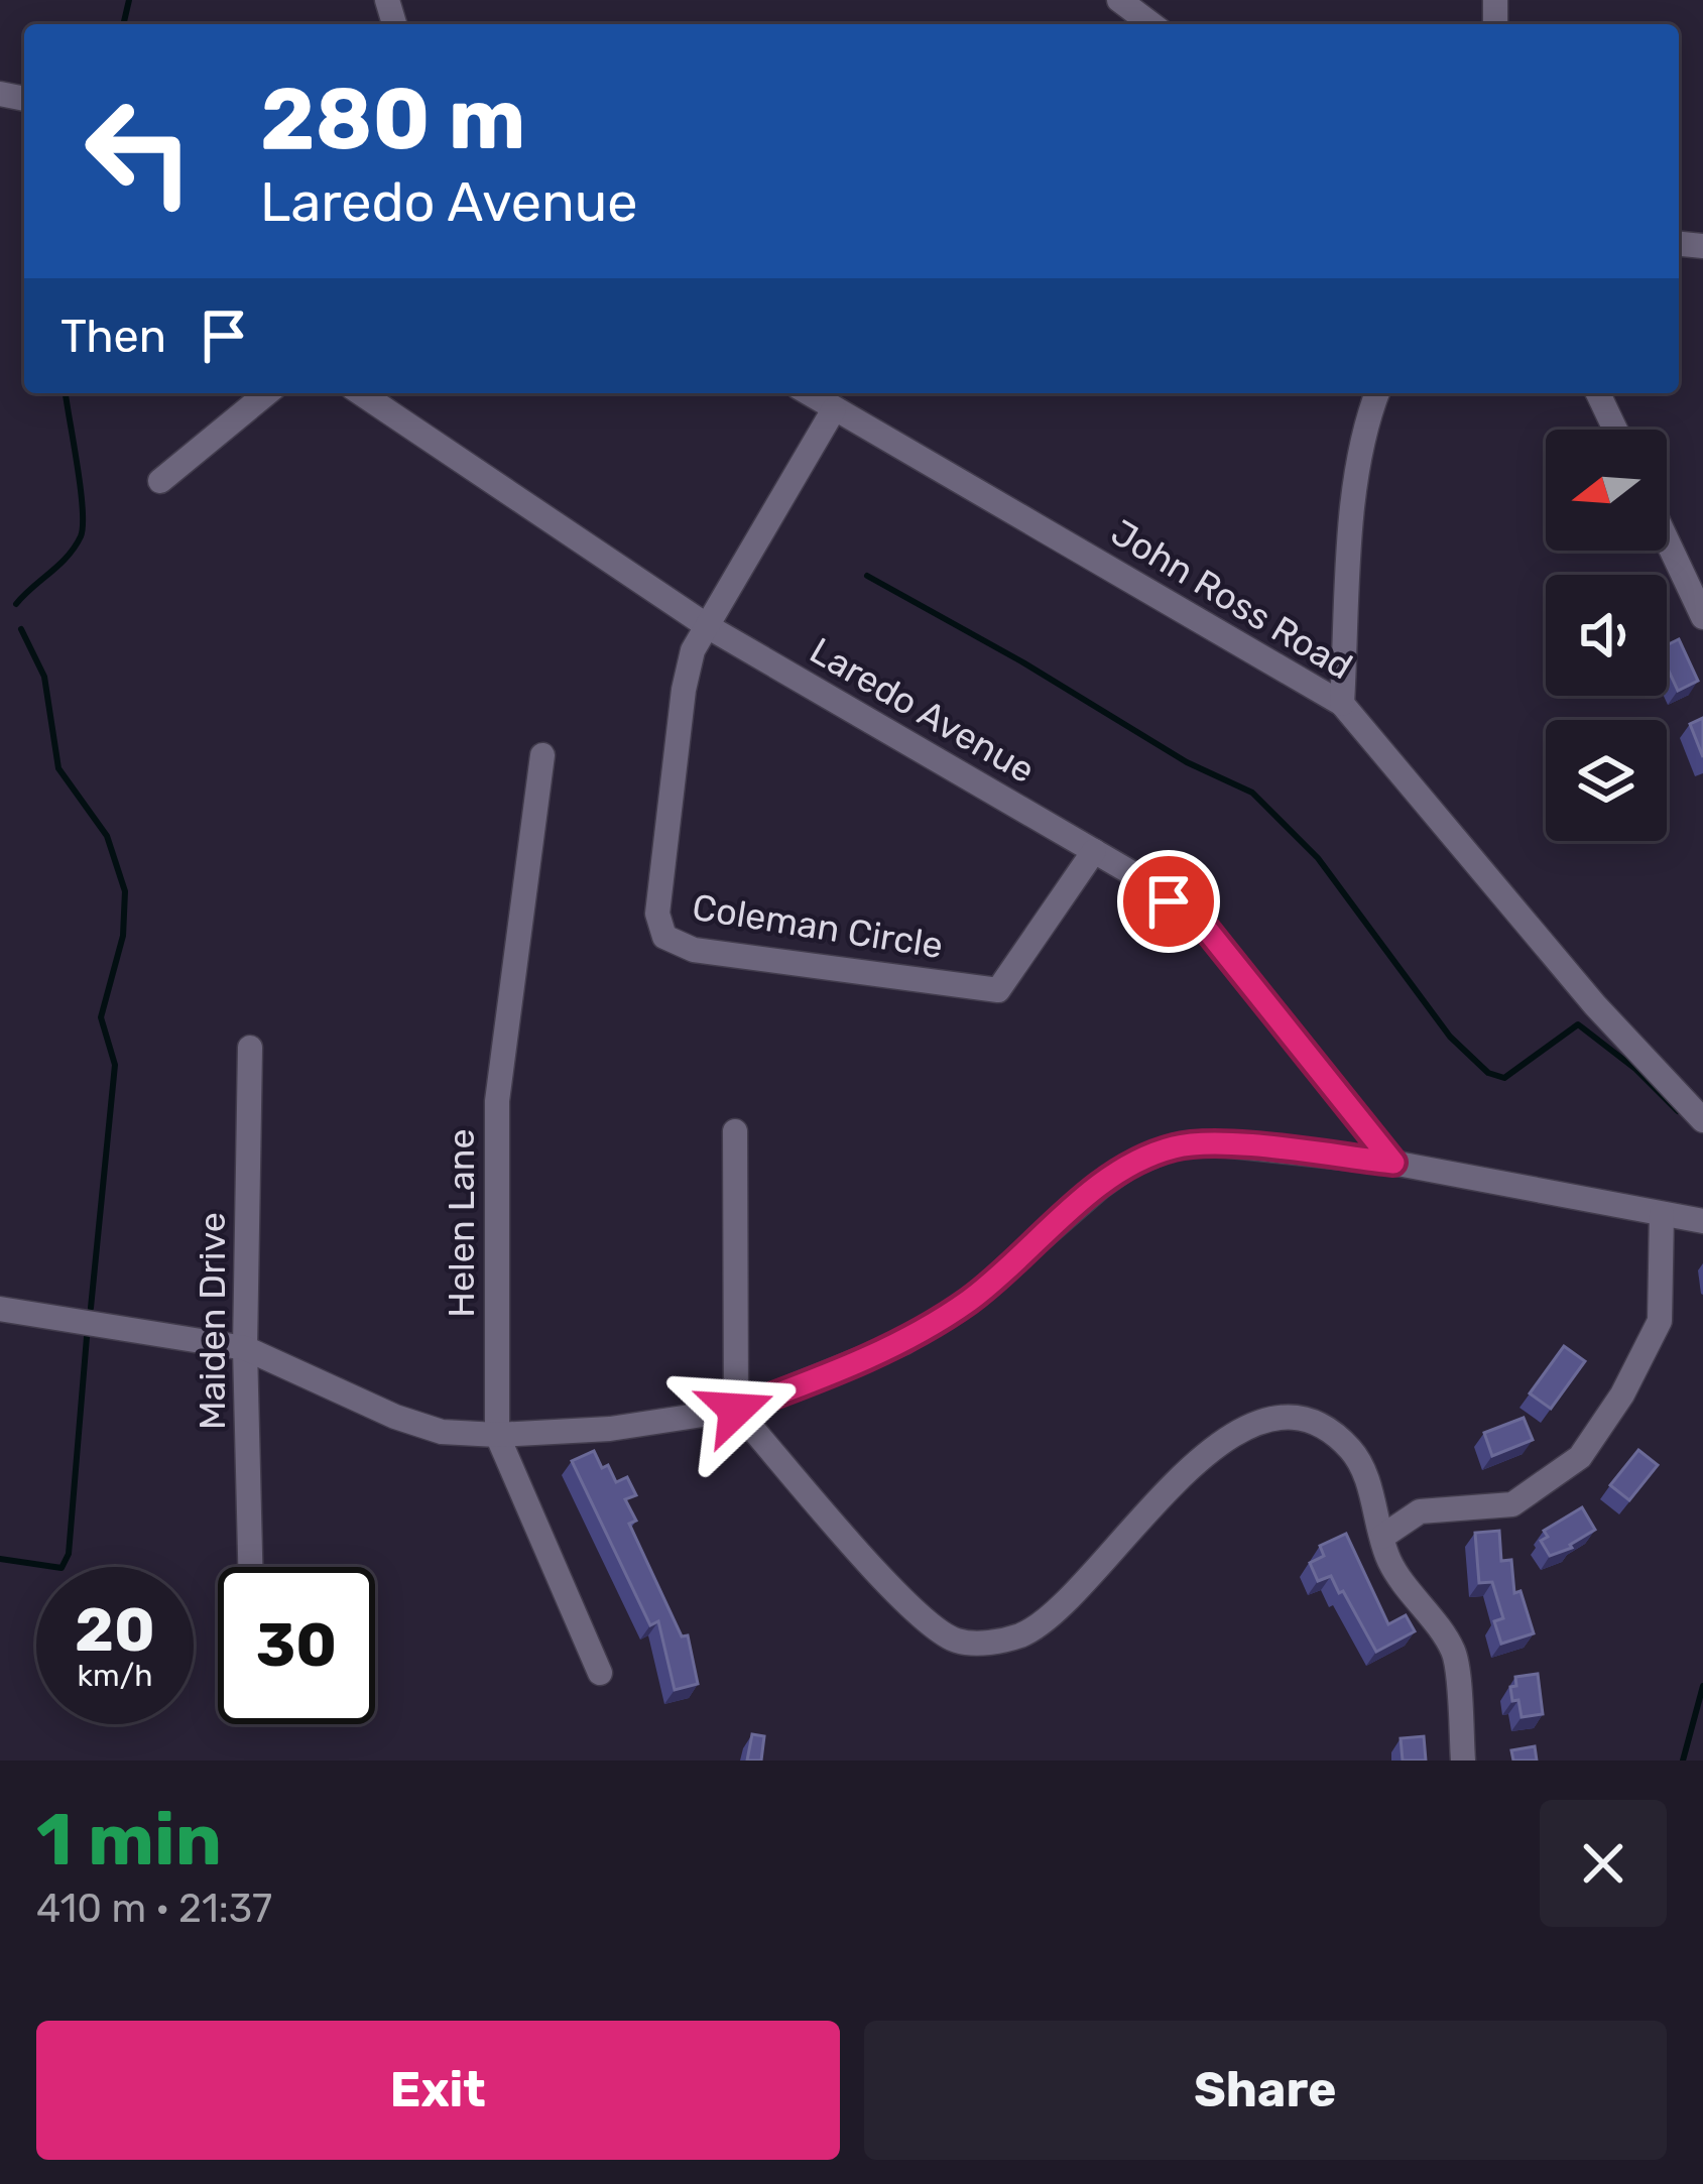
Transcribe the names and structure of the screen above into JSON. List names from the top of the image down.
{
  "streets": {
    "street": [
      "John Ross Road",
      "Laredo Avenue",
      "Coleman Circle",
      "Helen Lane",
      "Maiden Drive"
    ]
  },
  "crossings": [
    ["John Ross Road", "Coleman Circle"],
    ["Laredo Avenue", "Coleman Circle"]
  ],
  "north": "left",
  "page": {
    "turn": ["280 m", "Laredo Avenue"],
    "then": "Then",
    "speed": "20 km/h",
    "limit": "30",
    "heading": ["1 min", "410 m · 21:37"],
    "buttons": ["Exit", "Share"]
  }
}
